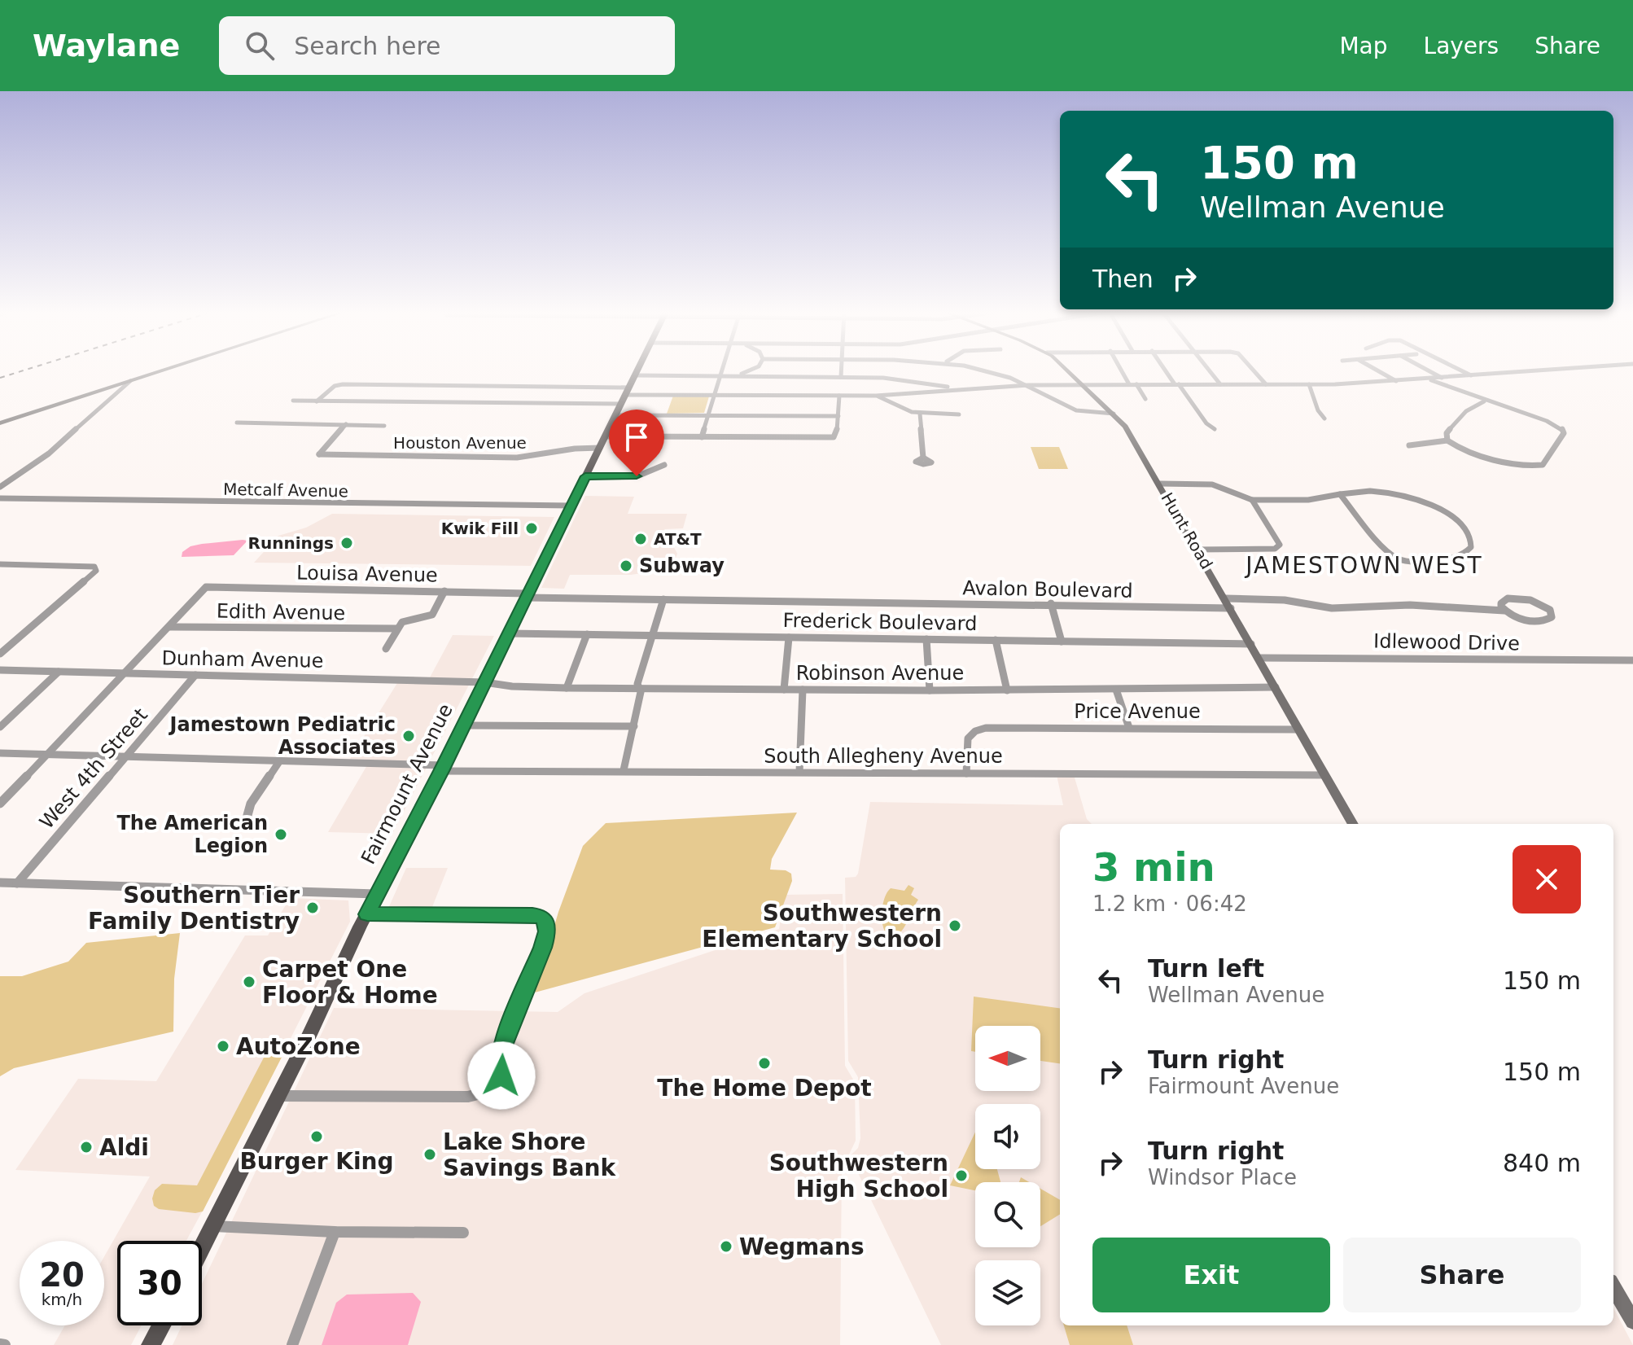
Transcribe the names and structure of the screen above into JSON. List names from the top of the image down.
{
  "streets": {
    "main road": ["Fairmount Avenue"],
    "street": [
      "Houston Avenue",
      "Metcalf Avenue",
      "Hunt Road",
      "Louisa Avenue",
      "Avalon Boulevard",
      "Edith Avenue",
      "Frederick Boulevard",
      "Idlewood Drive",
      "Dunham Avenue",
      "Robinson Avenue",
      "Price Avenue",
      "South Allegheny Avenue",
      "West 4th Street"
    ]
  },
  "crossings": [
    ["Houston Avenue", "Fairmount Avenue"],
    ["Metcalf Avenue", "Fairmount Avenue"],
    ["Hunt Road", "Avalon Boulevard"],
    ["Hunt Road", "Frederick Boulevard"],
    ["Hunt Road", "Idlewood Drive"],
    ["Hunt Road", "Robinson Avenue"],
    ["Hunt Road", "Price Avenue"],
    ["Hunt Road", "South Allegheny Avenue"],
    ["Louisa Avenue", "Avalon Boulevard"],
    ["Louisa Avenue", "Edith Avenue"],
    ["Louisa Avenue", "Fairmount Avenue"],
    ["Avalon Boulevard", "Fairmount Avenue"],
    ["Frederick Boulevard", "Fairmount Avenue"],
    ["Dunham Avenue", "Robinson Avenue"],
    ["Dunham Avenue", "West 4th Street"],
    ["Dunham Avenue", "Fairmount Avenue"],
    ["Robinson Avenue", "Fairmount Avenue"],
    ["Price Avenue", "South Allegheny Avenue"],
    ["South Allegheny Avenue", "West 4th Street"],
    ["South Allegheny Avenue", "Fairmount Avenue"]
  ],
  "districts": ["JAMESTOWN WEST"],
  "places": [
    "Kwik Fill",
    "AT&T",
    "Runnings",
    "Subway",
    "Jamestown Pediatric Associates",
    "The American Legion",
    "Southern Tier Family Dentistry",
    "Southwestern Elementary School",
    "Carpet One Floor & Home",
    "AutoZone",
    "The Home Depot",
    "Burger King",
    "Aldi",
    "Lake Shore Savings Bank",
    "Southwestern High School",
    "Wegmans"
  ],
  "north": "left",
  "page": {
    "header": "Waylane",
    "search": "Search here",
    "nav": ["Map", "Layers", "Share"],
    "turn": ["150 m", "Wellman Avenue"],
    "then": "Then",
    "heading": ["3 min", "1.2 km · 06:42"],
    "list": [
      {
        "name": "Turn left",
        "note": "Wellman Avenue",
        "value": "150 m"
      },
      {
        "name": "Turn right",
        "note": "Fairmount Avenue",
        "value": "150 m"
      },
      {
        "name": "Turn right",
        "note": "Windsor Place",
        "value": "840 m"
      }
    ],
    "buttons": ["Exit", "Share"],
    "speed": "20 km/h",
    "limit": "30"
  }
}
